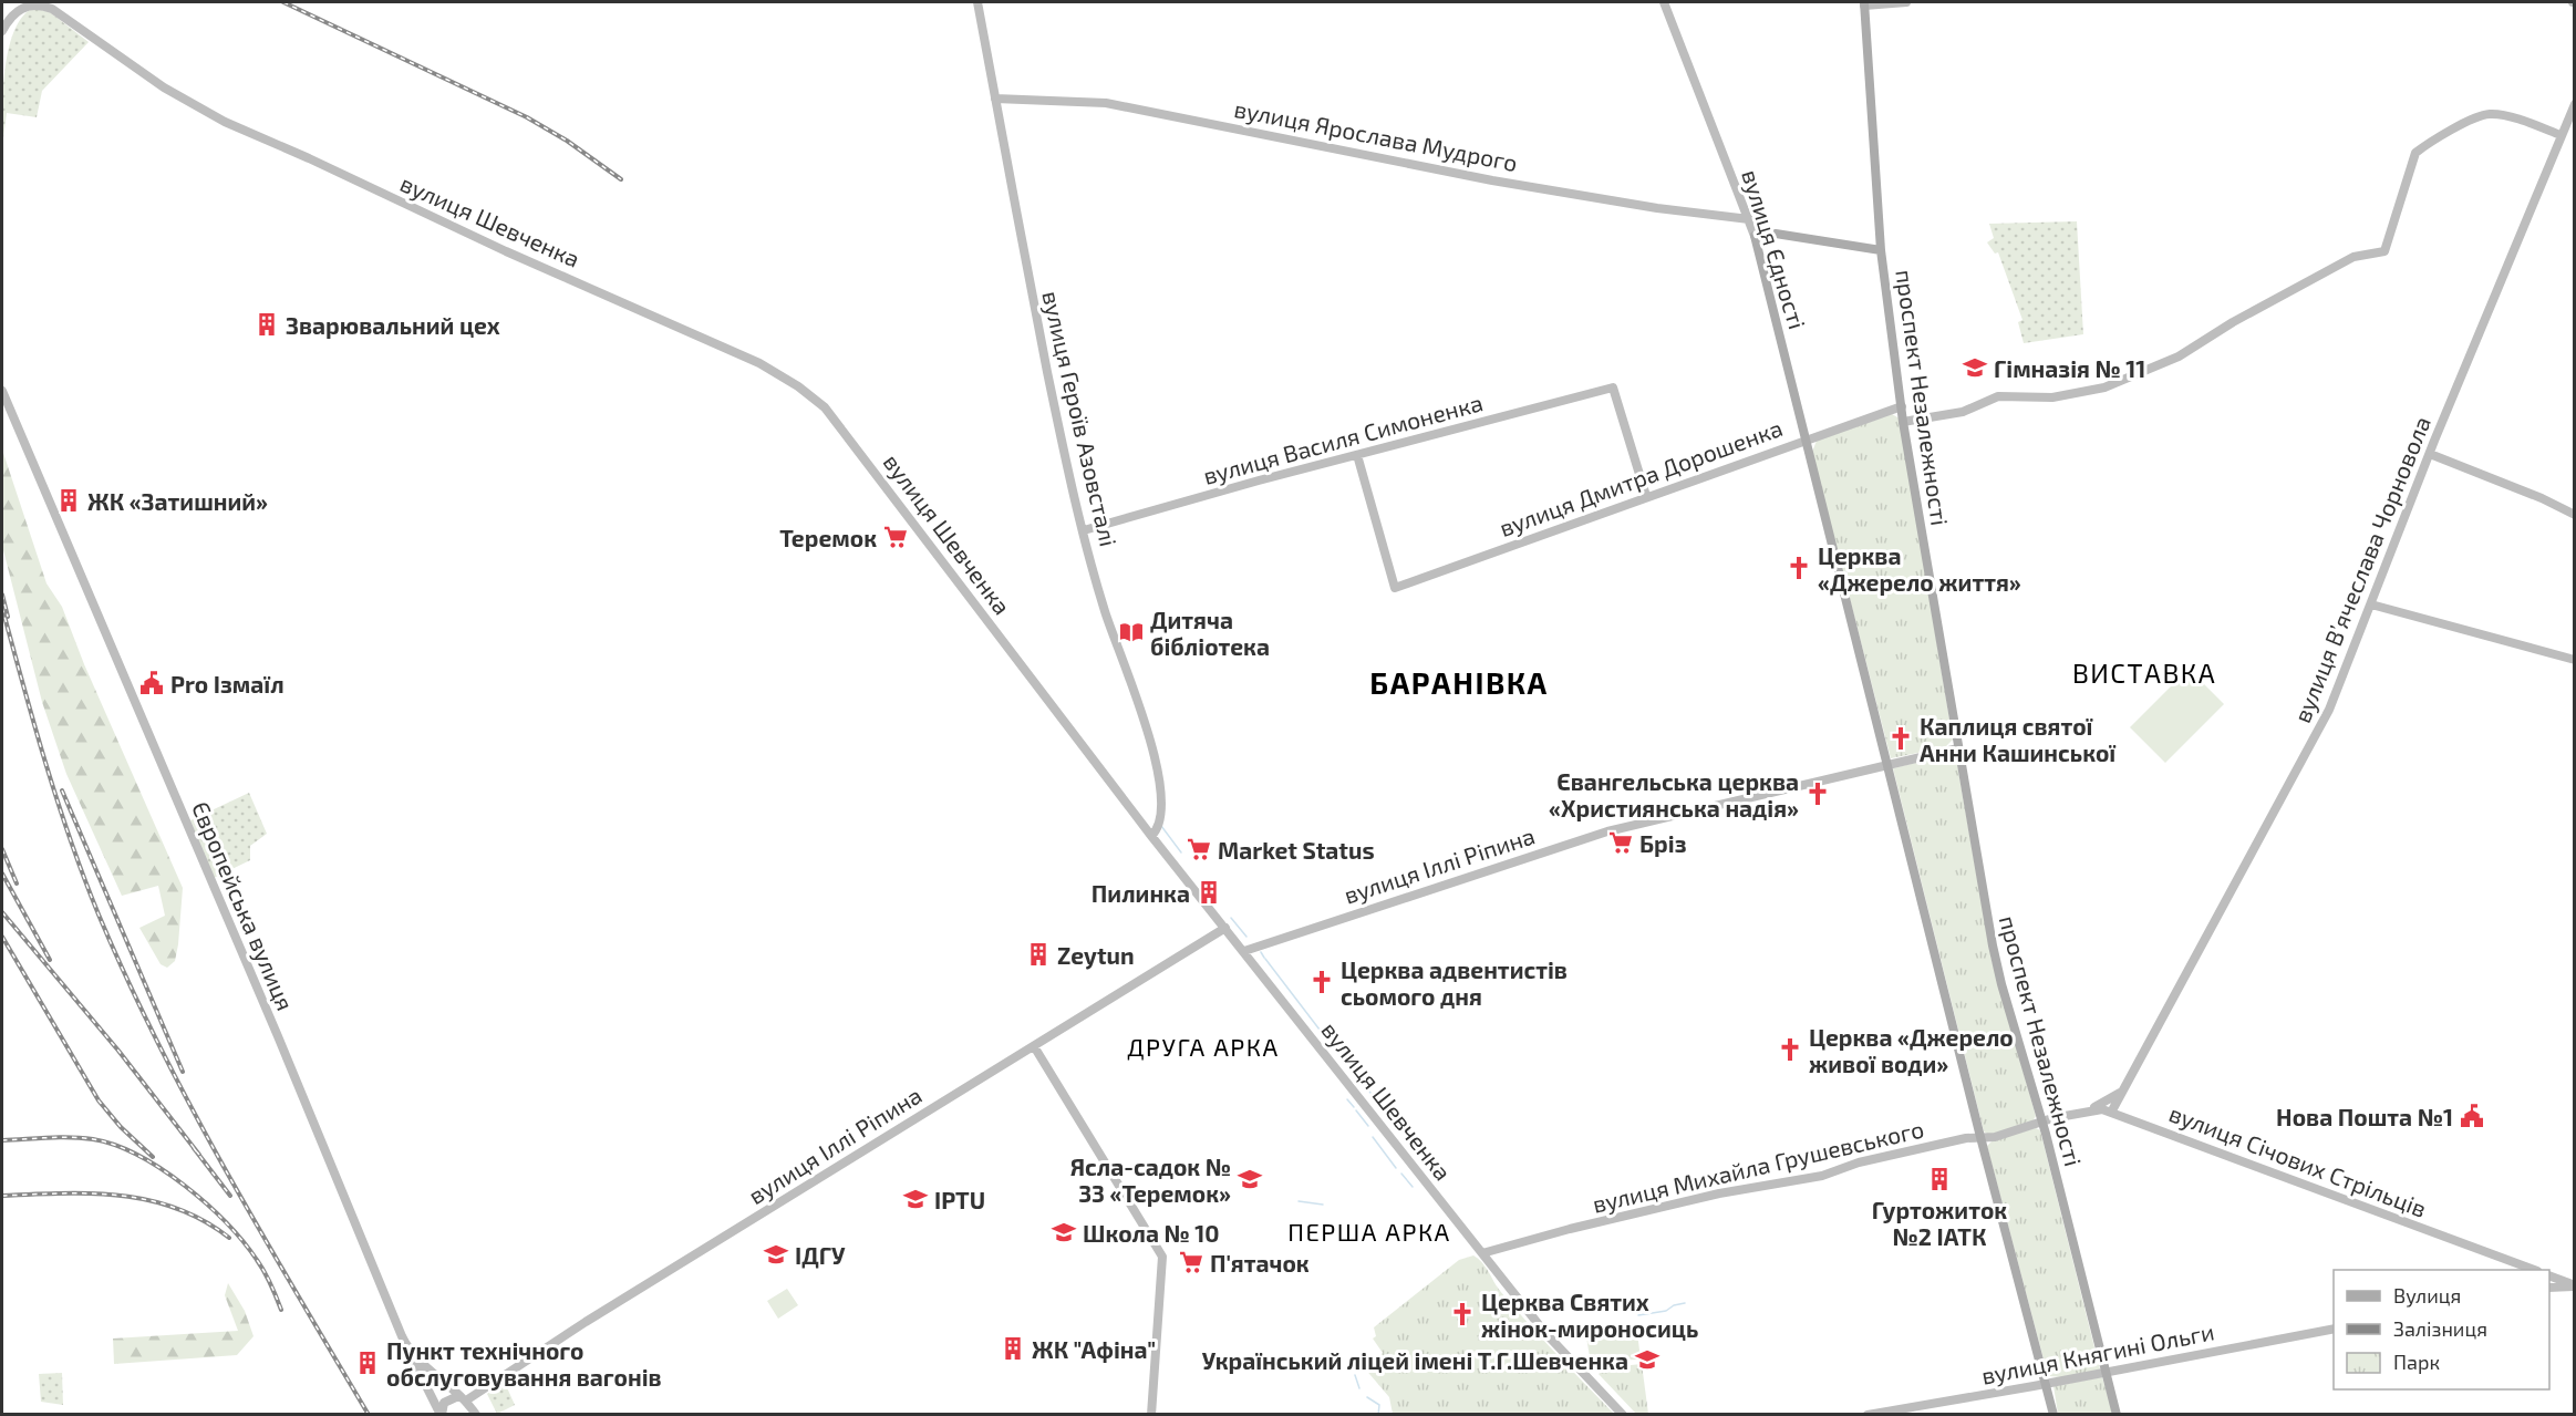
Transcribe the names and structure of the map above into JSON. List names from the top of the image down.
{
  "streets": {
    "main road": ["вулиця Єдності", "проспект Незалежності"],
    "street": [
      "вулиця Ярослава Мудрого",
      "вулиця Шевченка",
      "вулиця Героїв Азовсталі",
      "вулиця Василя Симоненка",
      "вулиця Дмитра Дорошенка",
      "вулиця Вʼячеслава Чорновола",
      "вулиця Іллі Ріпина",
      "Європейська вулиця",
      "вулиця Січових Стрільців",
      "вулиця Михайла Грушевського",
      "вулиця Княгині Ольги"
    ]
  },
  "crossings": [
    ["вулиця Ярослава Мудрого", "вулиця Єдності"],
    ["вулиця Ярослава Мудрого", "вулиця Героїв Азовсталі"],
    ["вулиця Шевченка", "вулиця Героїв Азовсталі"],
    ["вулиця Шевченка", "вулиця Іллі Ріпина"],
    ["вулиця Шевченка", "вулиця Михайла Грушевського"],
    ["вулиця Єдності", "вулиця Дмитра Дорошенка"],
    ["проспект Незалежності", "вулиця Дмитра Дорошенка"],
    ["проспект Незалежності", "вулиця Іллі Ріпина"],
    ["проспект Незалежності", "вулиця Січових Стрільців"],
    ["проспект Незалежності", "вулиця Михайла Грушевського"],
    ["проспект Незалежності", "вулиця Княгині Ольги"],
    ["вулиця Героїв Азовсталі", "вулиця Василя Симоненка"],
    ["вулиця Василя Симоненка", "вулиця Дмитра Дорошенка"],
    ["вулиця Вʼячеслава Чорновола", "вулиця Січових Стрільців"],
    ["вулиця Іллі Ріпина", "Європейська вулиця"],
    ["вулиця Січових Стрільців", "вулиця Михайла Грушевського"]
  ],
  "districts": [
    "ВИСТАВКА",
    "БАРАНІВКА",
    "ДРУГА АРКА",
    "ПЕРША АРКА"
  ],
  "places": {
    "building": [
      "Зварювальний цех",
      "ЖК «Затишний»",
      "Пилинка",
      "Zeytun",
      "Гуртожиток №2 ІАТК",
      "ЖК \"Афіна\"",
      "Пункт технічного обслуговування вагонів"
    ],
    "school or university": [
      "Гімназія № 11",
      "Ясла-садок № 33 «Теремок»",
      "IPTU",
      "Школа № 10",
      "ІДГУ",
      "Український ліцей імені Т.Г.Шевченка"
    ],
    "supermarket": [
      "Теремок",
      "Бріз",
      "Market Status",
      "П'ятачок"
    ],
    "church": [
      "Церква «Джерело життя»",
      "Каплиця cвятої Анни Кашинської",
      "Євангельська церква «Християнська надія»",
      "Церква адвентистів сьомого дня",
      "Церква «Джерело живої води»",
      "Церква Святих жінок-мироносиць"
    ],
    "library": ["Дитяча бібліотека"],
    "public building": ["Pro Ізмаїл", "Нова Пошта №1"]
  },
  "legend": ["Вулиця", "Залізниця", "Парк"]
}
